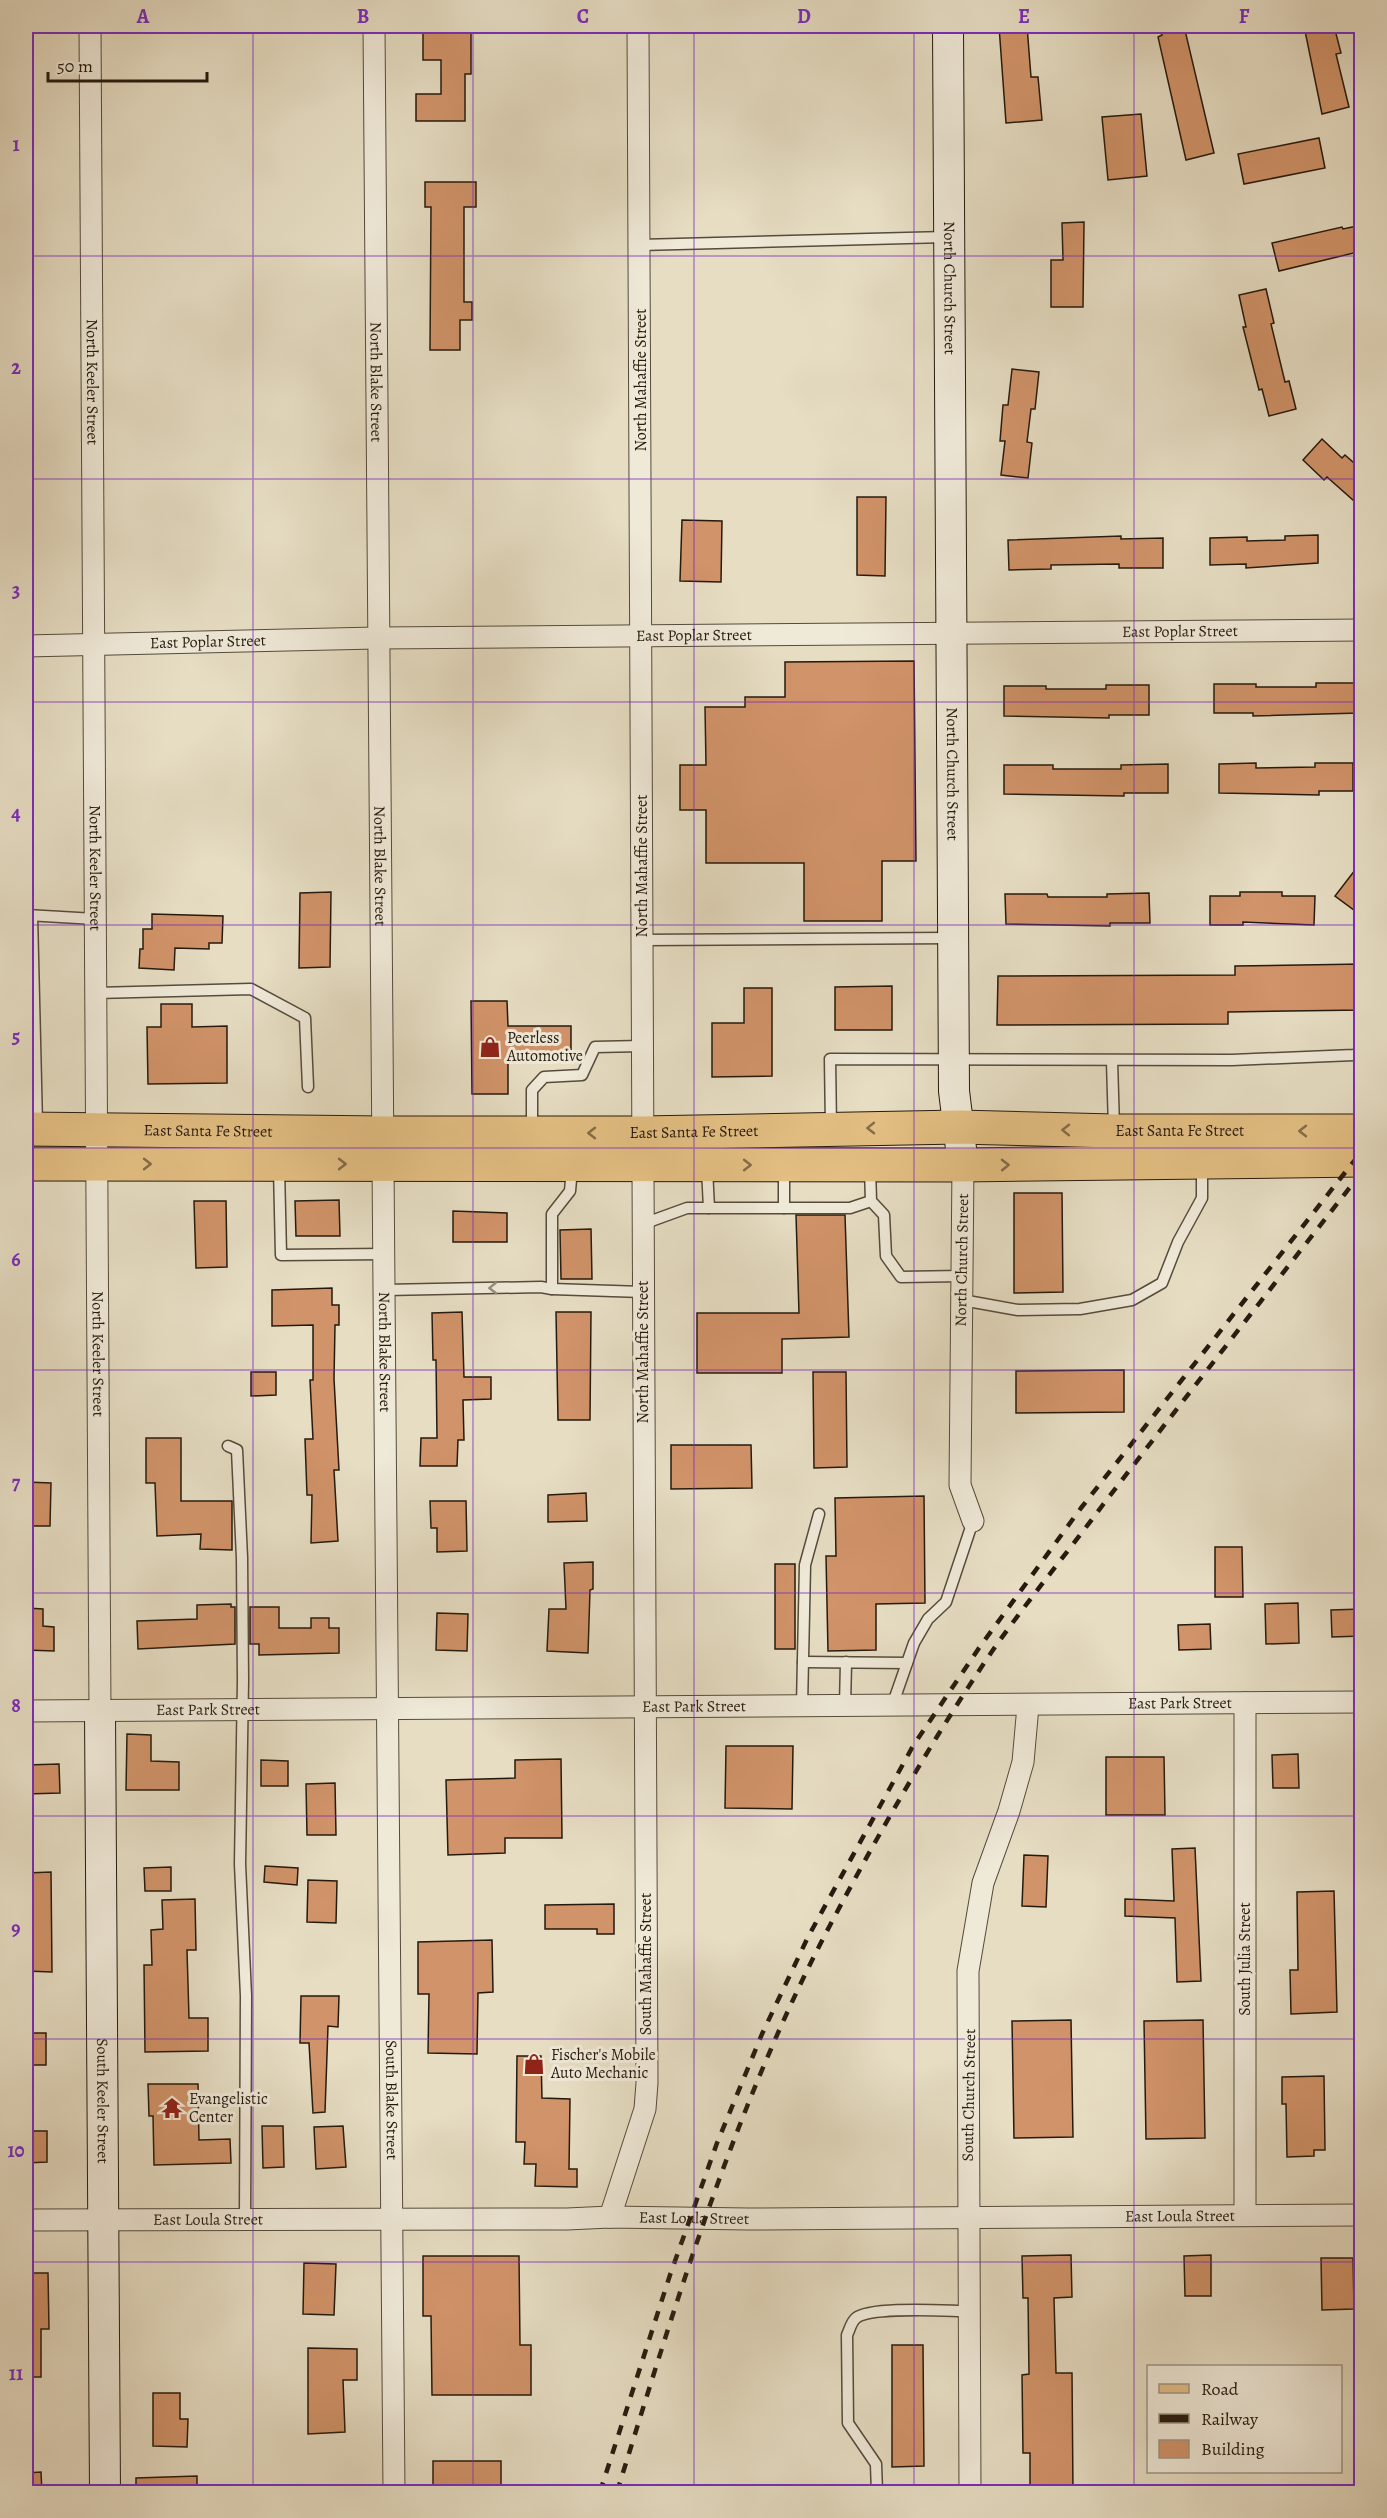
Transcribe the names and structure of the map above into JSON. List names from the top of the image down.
{
  "streets": {
    "main road": ["East Santa Fe Street"],
    "street": [
      "North Church Street",
      "North Mahaffie Street",
      "North Blake Street",
      "North Keeler Street",
      "East Poplar Street",
      "East Park Street",
      "South Julia Street",
      "South Mahaffie Street",
      "South Church Street",
      "South Blake Street",
      "South Keeler Street",
      "East Loula Street"
    ]
  },
  "crossings": [
    ["North Church Street", "East Poplar Street"],
    ["North Church Street", "East Santa Fe Street"],
    ["North Mahaffie Street", "East Poplar Street"],
    ["North Mahaffie Street", "East Santa Fe Street"],
    ["North Mahaffie Street", "East Park Street"],
    ["North Mahaffie Street", "South Mahaffie Street"],
    ["North Blake Street", "East Poplar Street"],
    ["North Blake Street", "East Santa Fe Street"],
    ["North Blake Street", "East Park Street"],
    ["North Blake Street", "South Blake Street"],
    ["North Keeler Street", "East Poplar Street"],
    ["North Keeler Street", "East Santa Fe Street"],
    ["North Keeler Street", "East Park Street"],
    ["North Keeler Street", "South Keeler Street"],
    ["East Park Street", "South Julia Street"],
    ["East Park Street", "South Mahaffie Street"],
    ["East Park Street", "South Church Street"],
    ["East Park Street", "South Blake Street"],
    ["East Park Street", "South Keeler Street"],
    ["South Julia Street", "East Loula Street"],
    ["South Mahaffie Street", "East Loula Street"],
    ["South Church Street", "East Loula Street"],
    ["South Blake Street", "East Loula Street"],
    ["South Keeler Street", "East Loula Street"]
  ],
  "places": {
    "shop": ["Peerless Automotive", "Fischer's Mobile Auto Mechanic"],
    "temple": ["Evangelistic Center"]
  },
  "legend": ["Road", "Railway", "Building"],
  "scale_bar": "50 m",
  "grid": {
    "columns": [
      "A",
      "B",
      "C",
      "D",
      "E",
      "F"
    ],
    "rows": [
      "1",
      "2",
      "3",
      "4",
      "5",
      "6",
      "7",
      "8",
      "9",
      "10",
      "11"
    ]
  }
}
